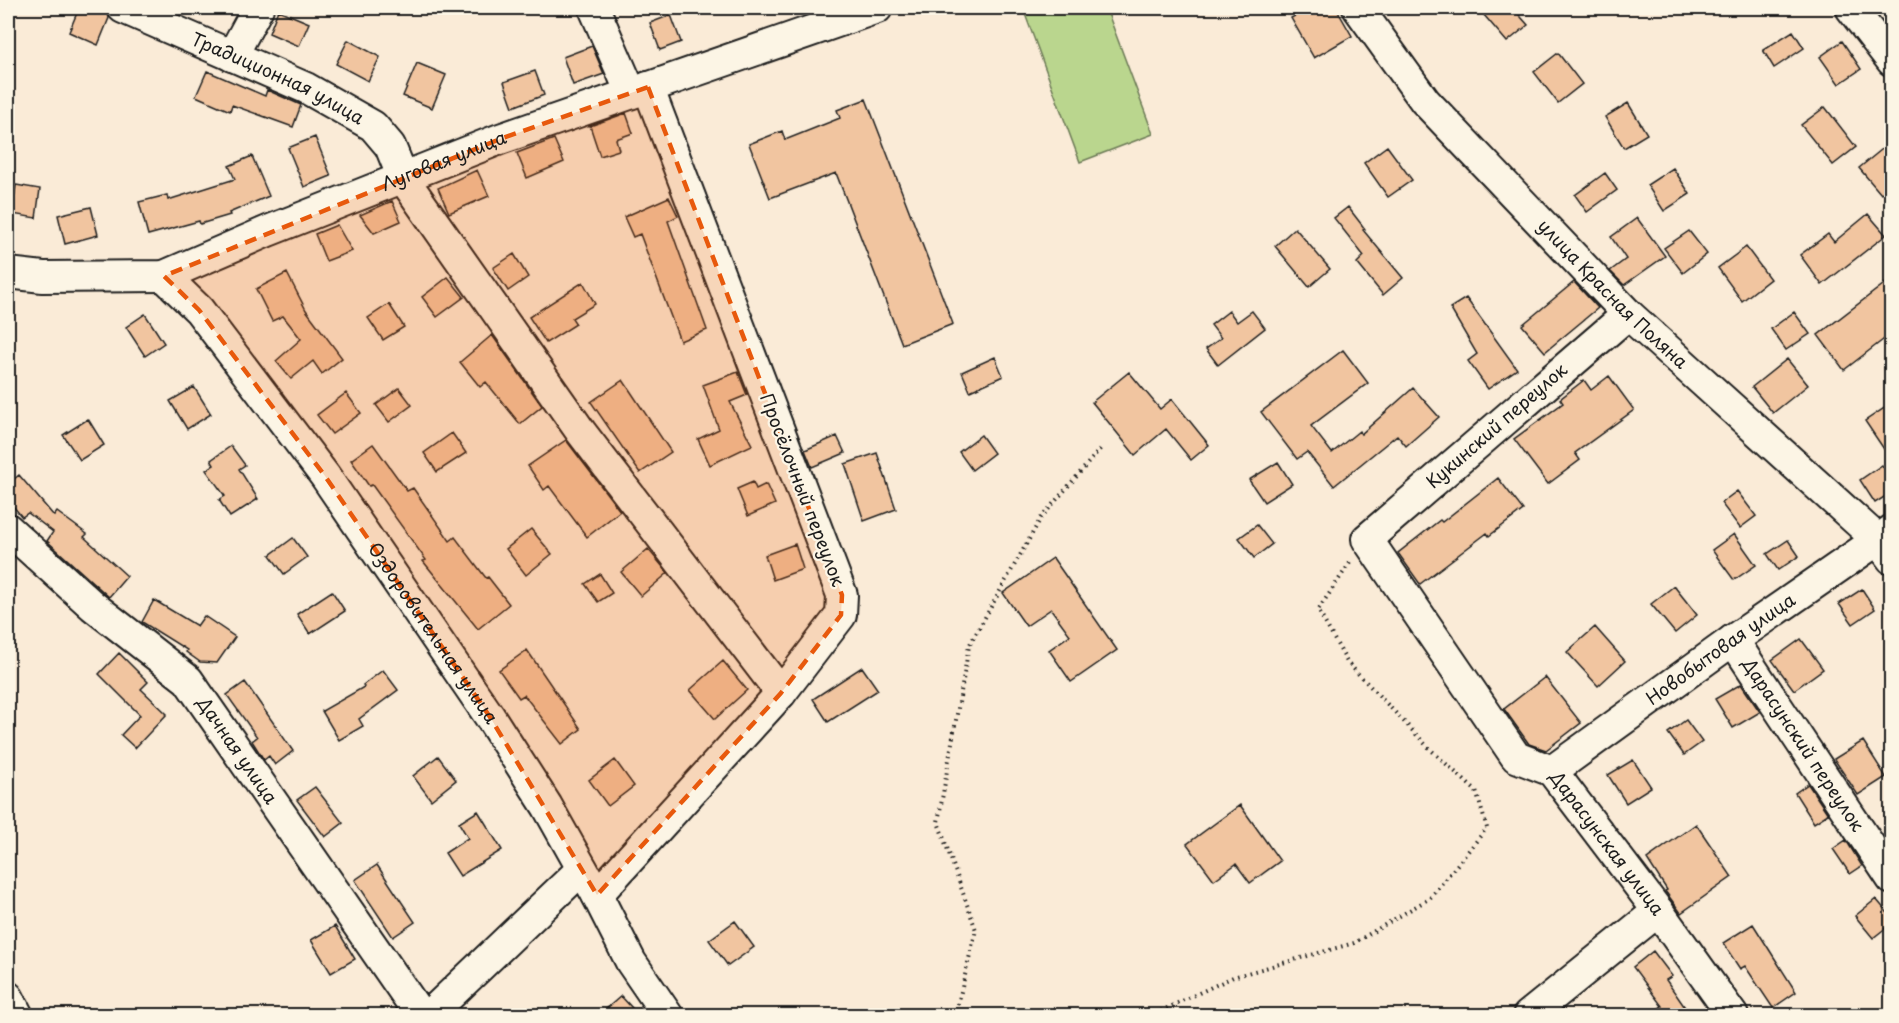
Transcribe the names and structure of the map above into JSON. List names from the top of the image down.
{
  "streets": {
    "street": [
      "Традиционная улица",
      "Луговая улица",
      "улица Красная Поляна",
      "Кукинский переулок",
      "Просёлочный переулок",
      "Оздоровительная улица",
      "Новобытовая улица",
      "Дарасунский переулок",
      "Дачная улица",
      "Дарасунская улица"
    ]
  },
  "crossings": [
    ["Традиционная улица", "Луговая улица"],
    ["Традиционная улица", "Просёлочный переулок"],
    ["Луговая улица", "Просёлочный переулок"],
    ["Луговая улица", "Оздоровительная улица"],
    ["улица Красная Поляна", "Кукинский переулок"],
    ["улица Красная Поляна", "Новобытовая улица"],
    ["Кукинский переулок", "Дарасунская улица"],
    ["Просёлочный переулок", "Оздоровительная улица"],
    ["Новобытовая улица", "Дарасунский переулок"],
    ["Новобытовая улица", "Дарасунская улица"]
  ]
}
